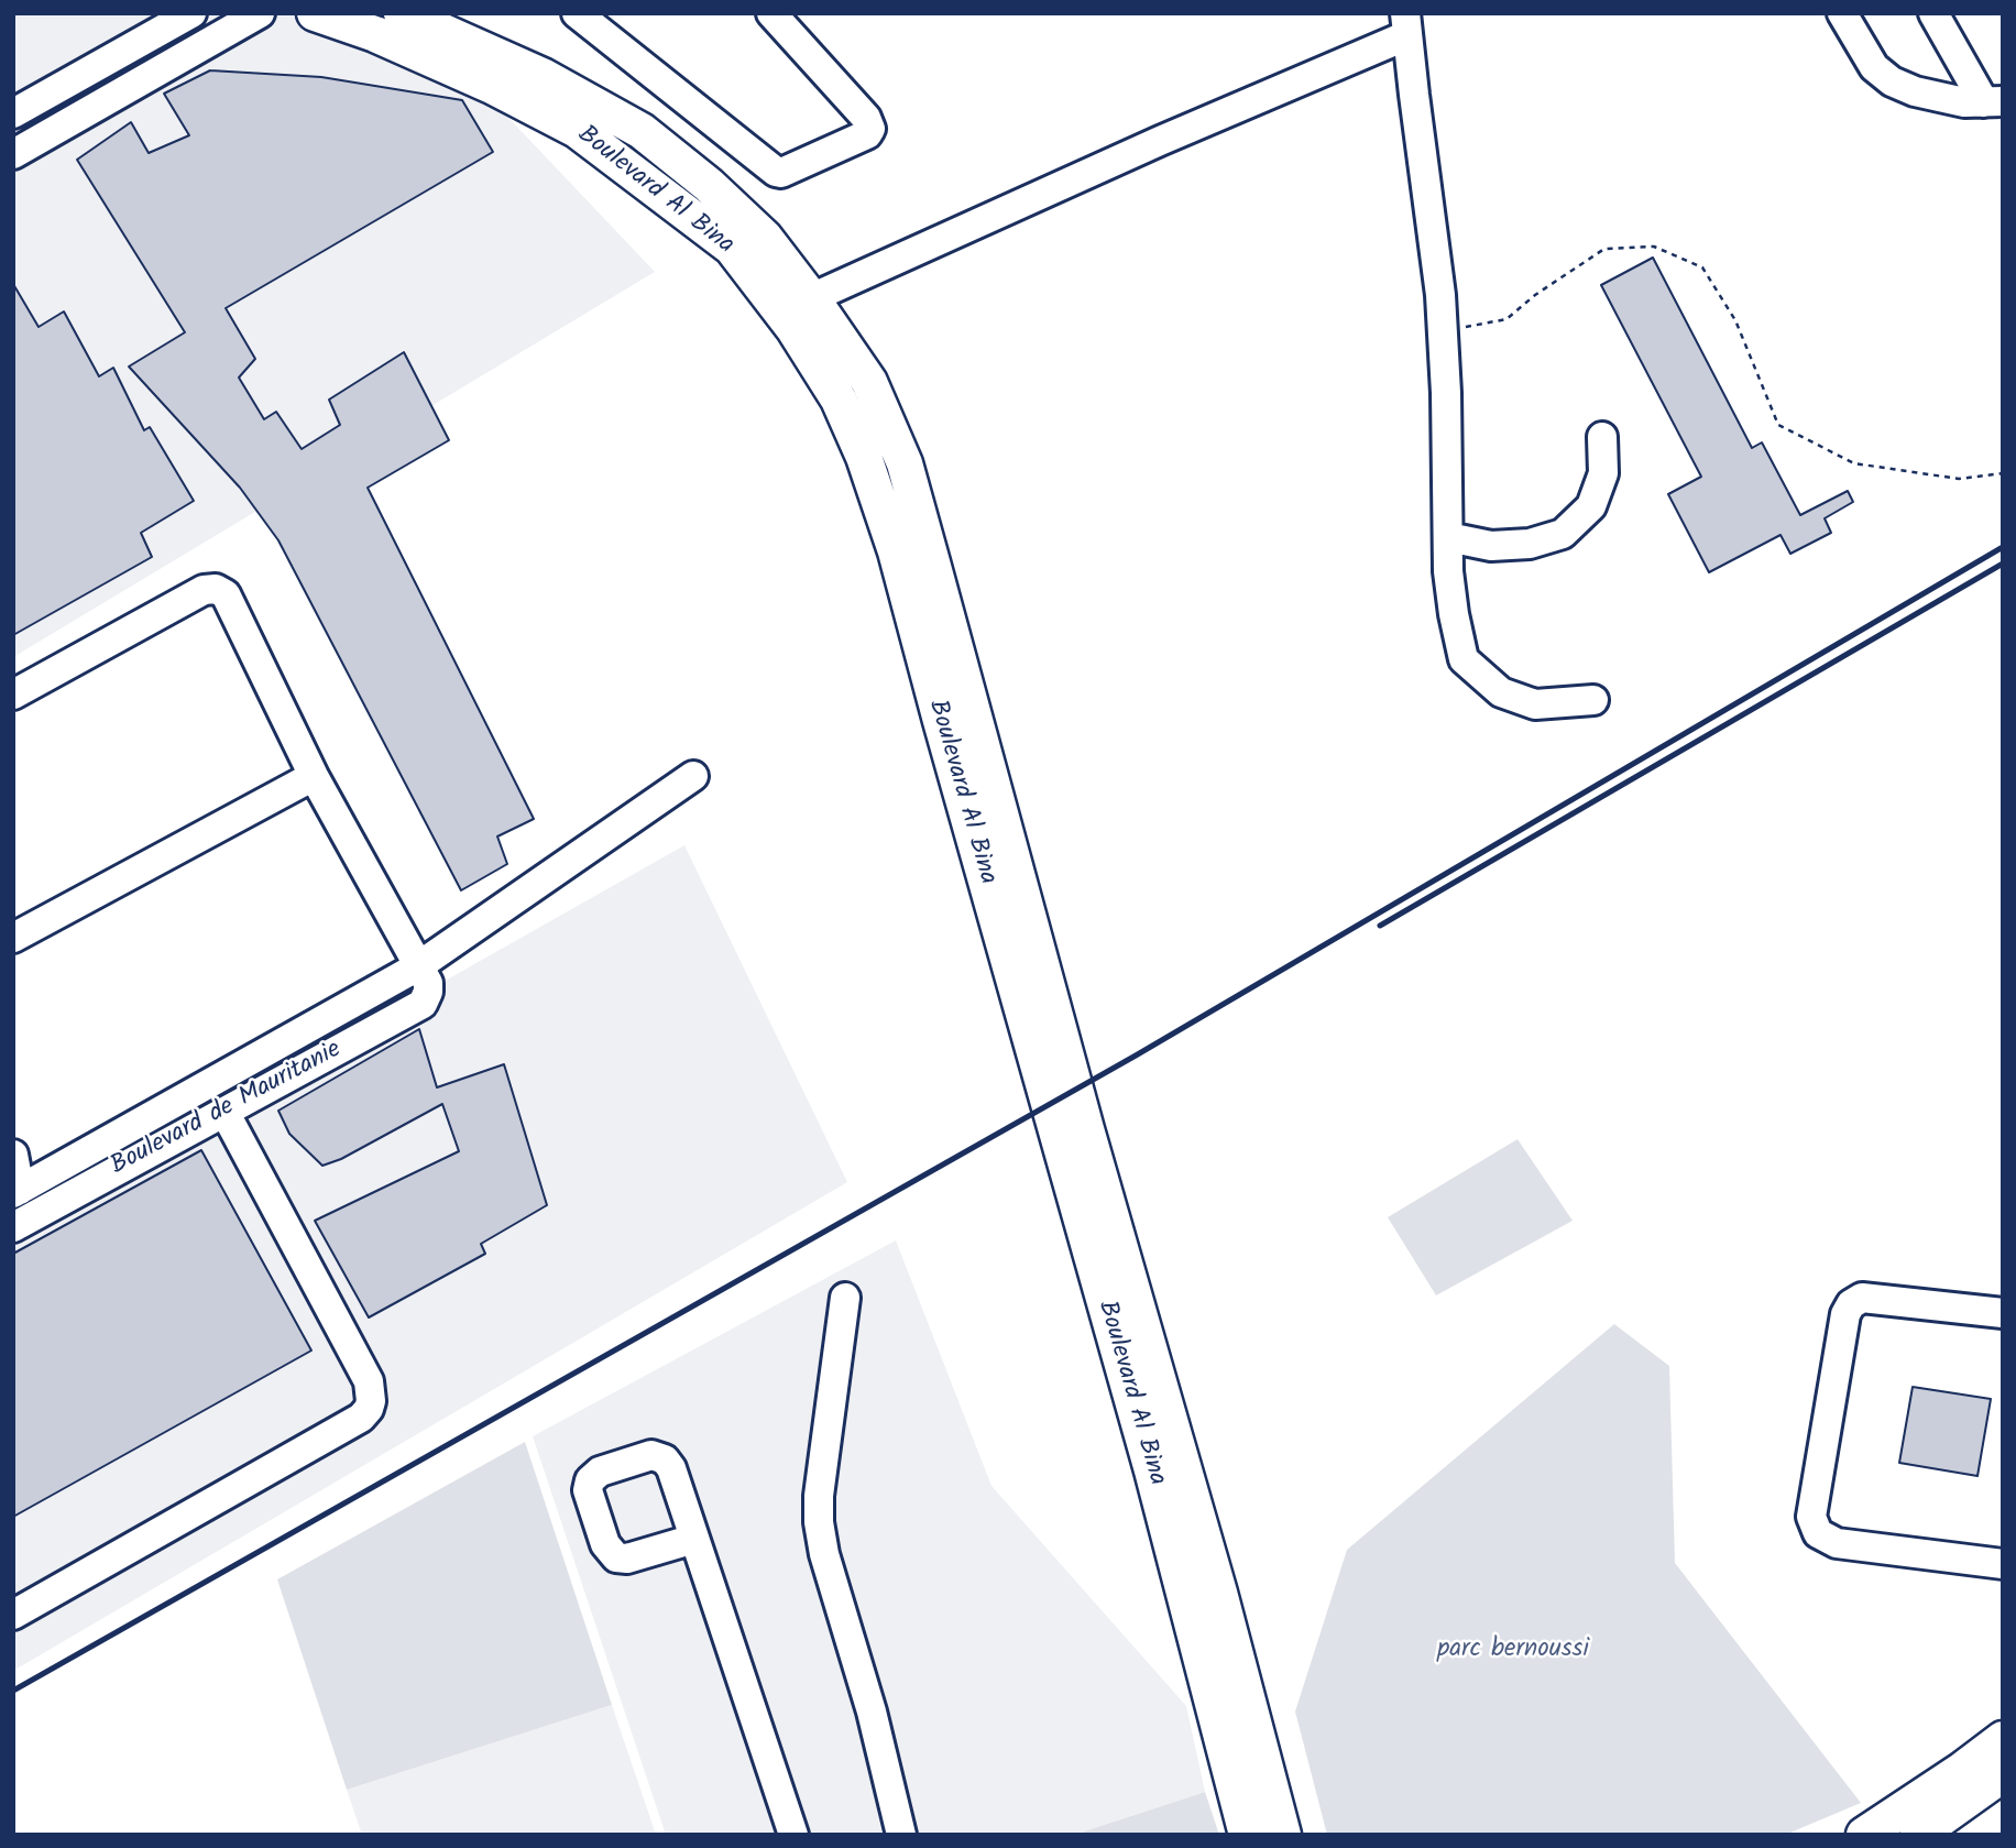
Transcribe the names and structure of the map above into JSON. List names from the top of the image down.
{
  "streets": {
    "main road": ["Boulevard Al Bina"],
    "street": ["Boulevard de Mauritanie"]
  },
  "parks": ["parc bernoussi"]
}
